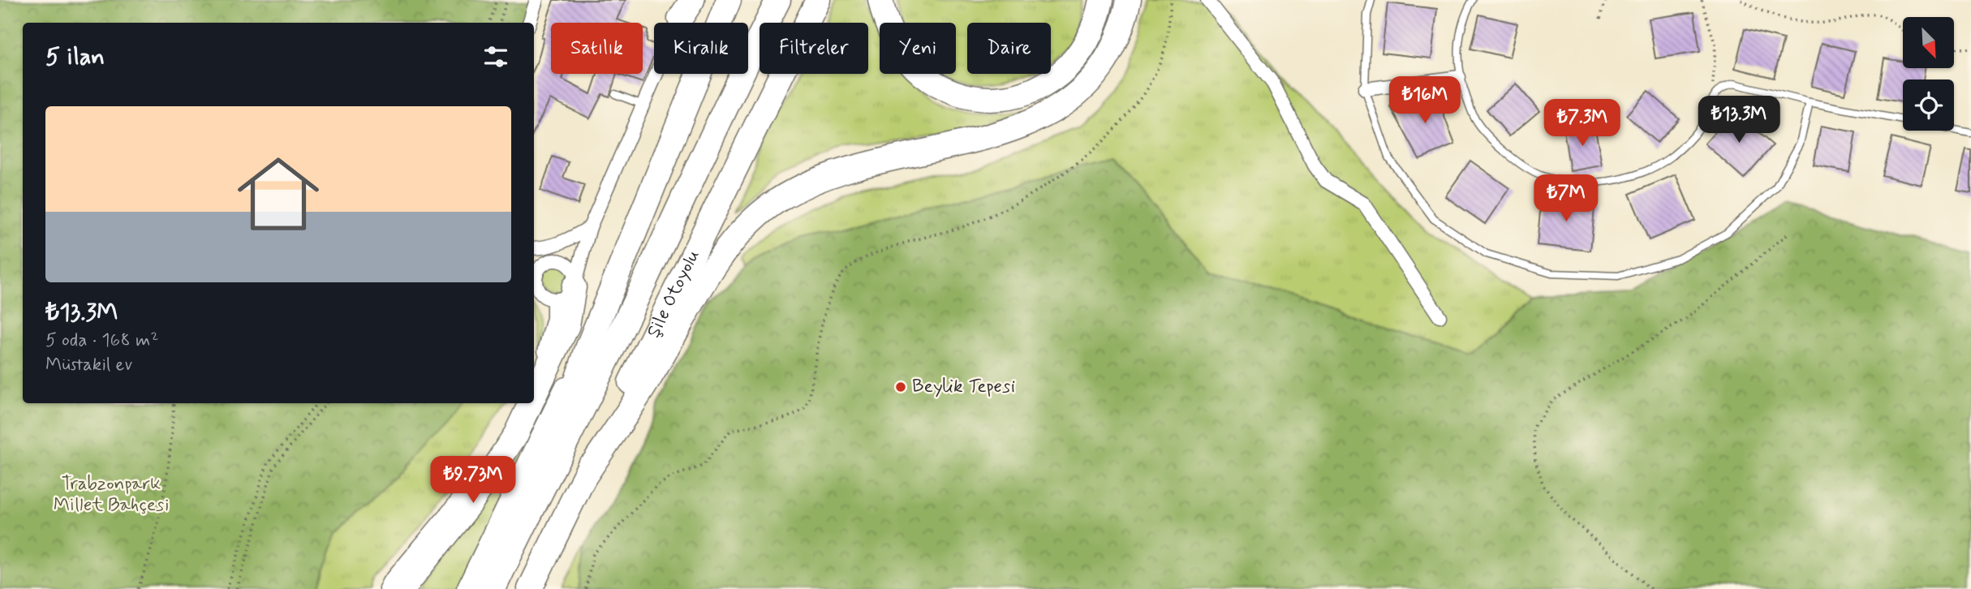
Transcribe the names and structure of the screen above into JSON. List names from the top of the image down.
{
  "streets": {
    "highway": ["Şile Otoyolu"]
  },
  "parks": ["Trabzonpark Millet Bahçesi"],
  "places": ["Beylik Tepesi"],
  "north": "bottom right",
  "page": {
    "chip": [
      "Satılık",
      "Kiralık",
      "Filtreler",
      "Yeni",
      "Daire"
    ],
    "heading": "5 ilan",
    "price": [
      "₺16M",
      "₺13.3M",
      "₺7.3M",
      "₺7M",
      "₺9.73M"
    ],
    "list": [
      {
        "name": "₺13.3M",
        "note": "5 oda · 168 m² · Müstakil ev"
      }
    ]
  }
}
